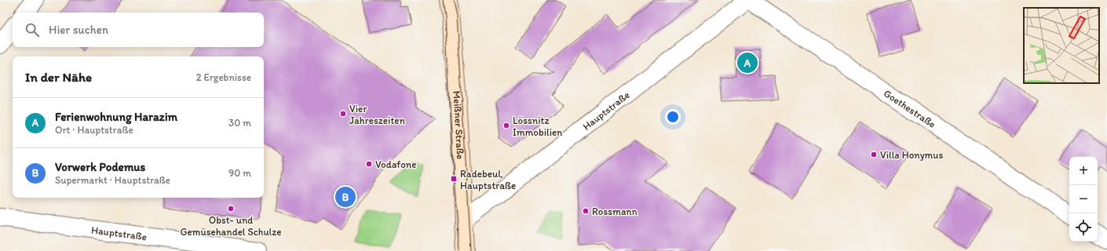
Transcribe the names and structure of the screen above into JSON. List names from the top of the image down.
{
  "streets": {
    "main road": ["Meißner Straße"],
    "street": ["Goethestraße", "Hauptstraße"]
  },
  "crossings": [
    ["Goethestraße", "Hauptstraße"],
    ["Hauptstraße", "Meißner Straße"]
  ],
  "places": {
    "other": [
      "Vier Jahreszeiten",
      "Lössnitz Immobilien",
      "Villa Honymus",
      "Vodafone",
      "Obst- und Gemüsehandel Schulze",
      "Rossmann"
    ],
    "transit": ["Radebeul, Hauptstraße"]
  },
  "page": {
    "search": "Hier suchen",
    "pins": ["A", "B"],
    "heading": ["In der Nähe", "2 Ergebnisse"],
    "list": [
      {
        "mark": "A",
        "name": "Ferienwohnung Harazim",
        "note": "Ort · Hauptstraße",
        "value": "30 m"
      },
      {
        "mark": "B",
        "name": "Vorwerk Podemus",
        "note": "Supermarkt · Hauptstraße",
        "value": "90 m"
      }
    ],
    "map_buttons": ["+", "−"]
  }
}
